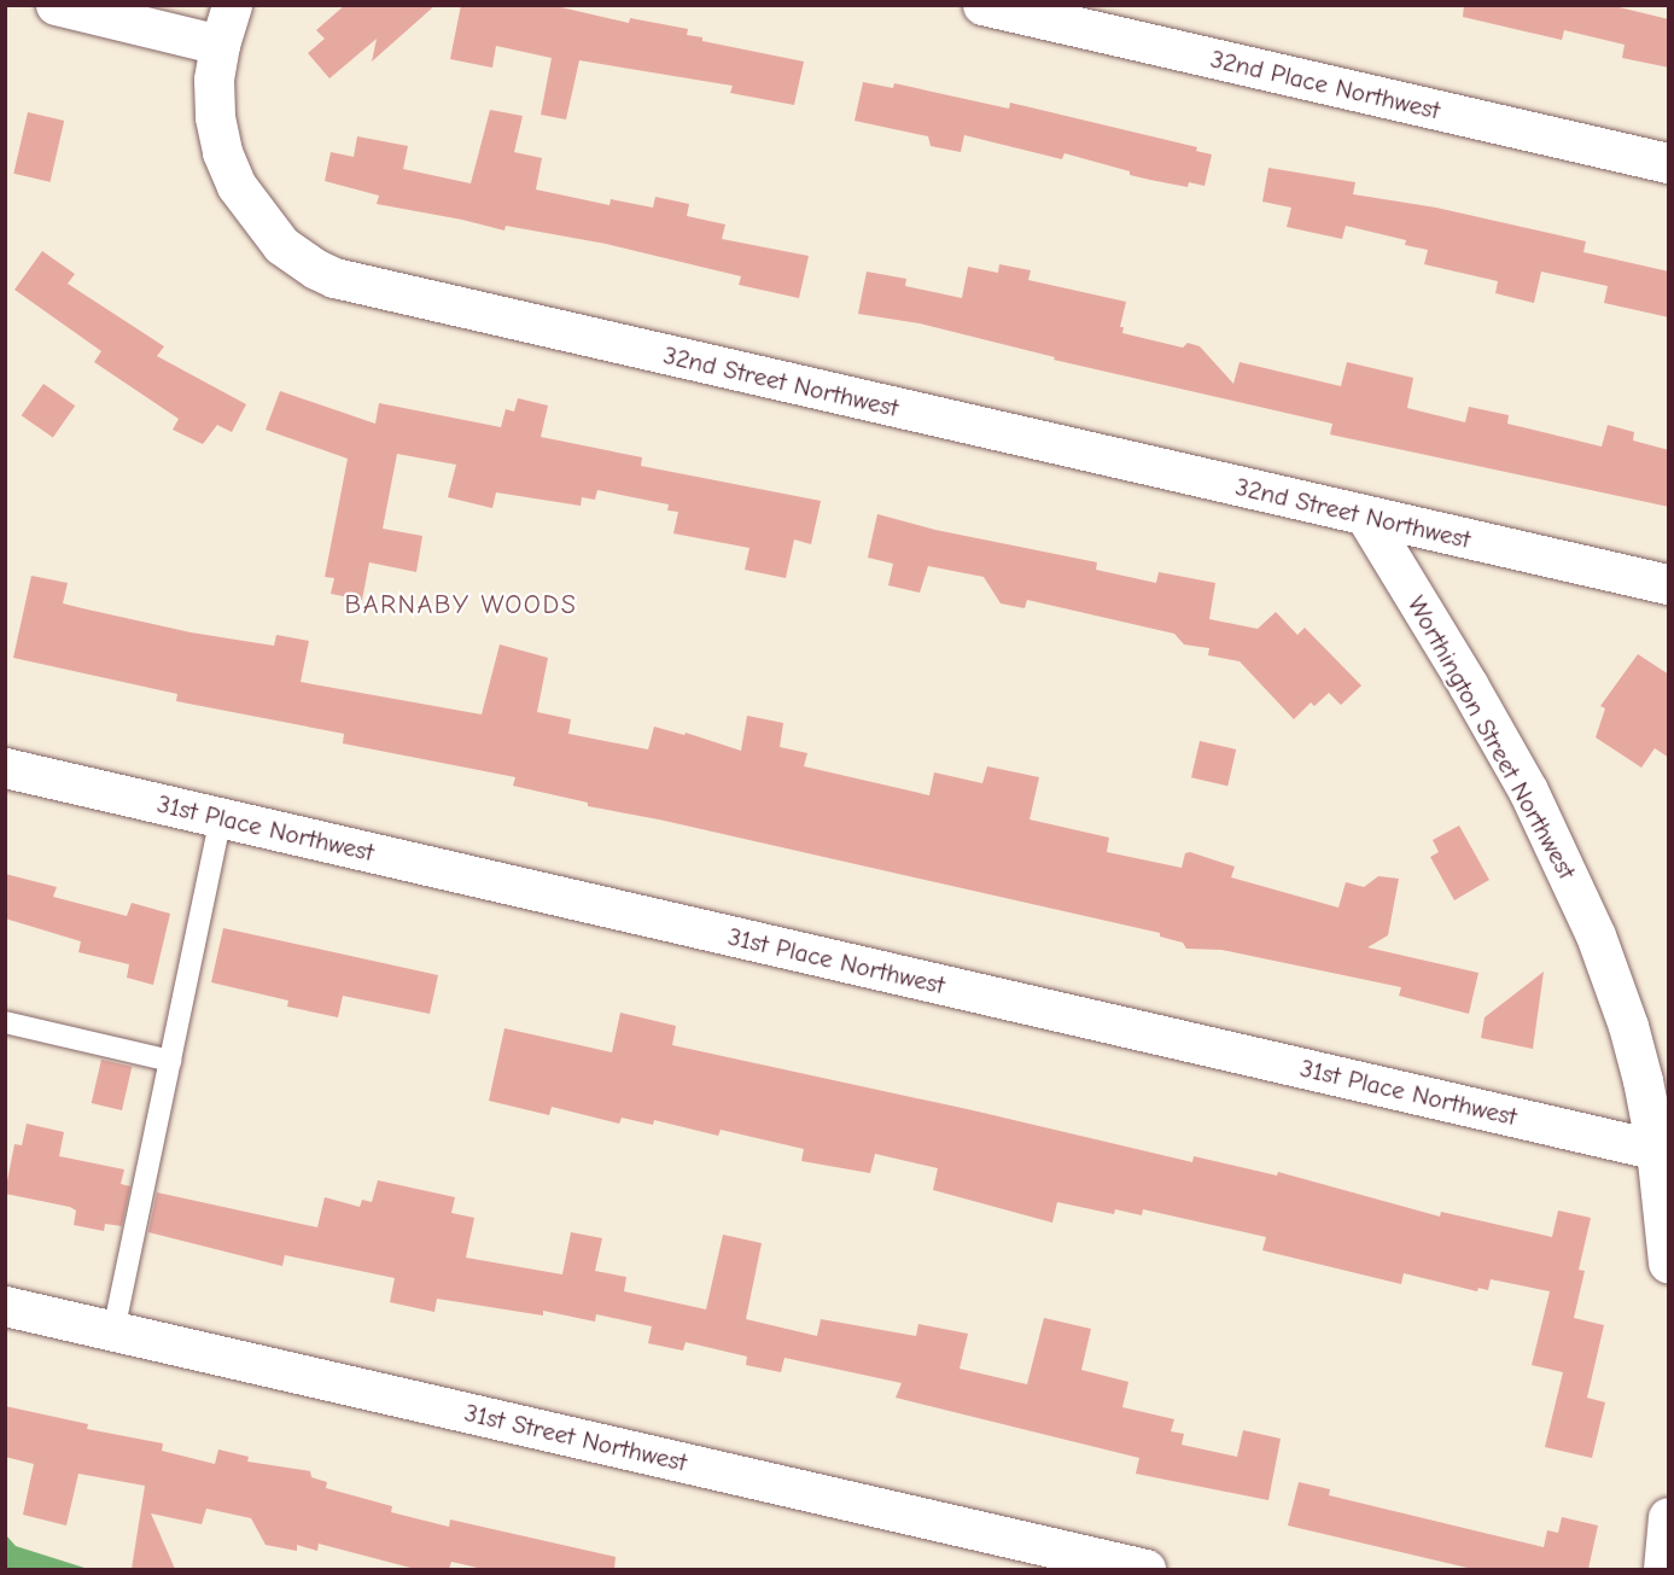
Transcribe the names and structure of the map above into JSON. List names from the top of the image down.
{
  "streets": {
    "street": [
      "32nd Place Northwest",
      "32nd Street Northwest",
      "Worthington Street Northwest",
      "31st Place Northwest",
      "31st Street Northwest"
    ]
  },
  "crossings": [
    ["32nd Street Northwest", "Worthington Street Northwest"],
    ["Worthington Street Northwest", "31st Place Northwest"]
  ],
  "districts": ["BARNABY WOODS"]
}
